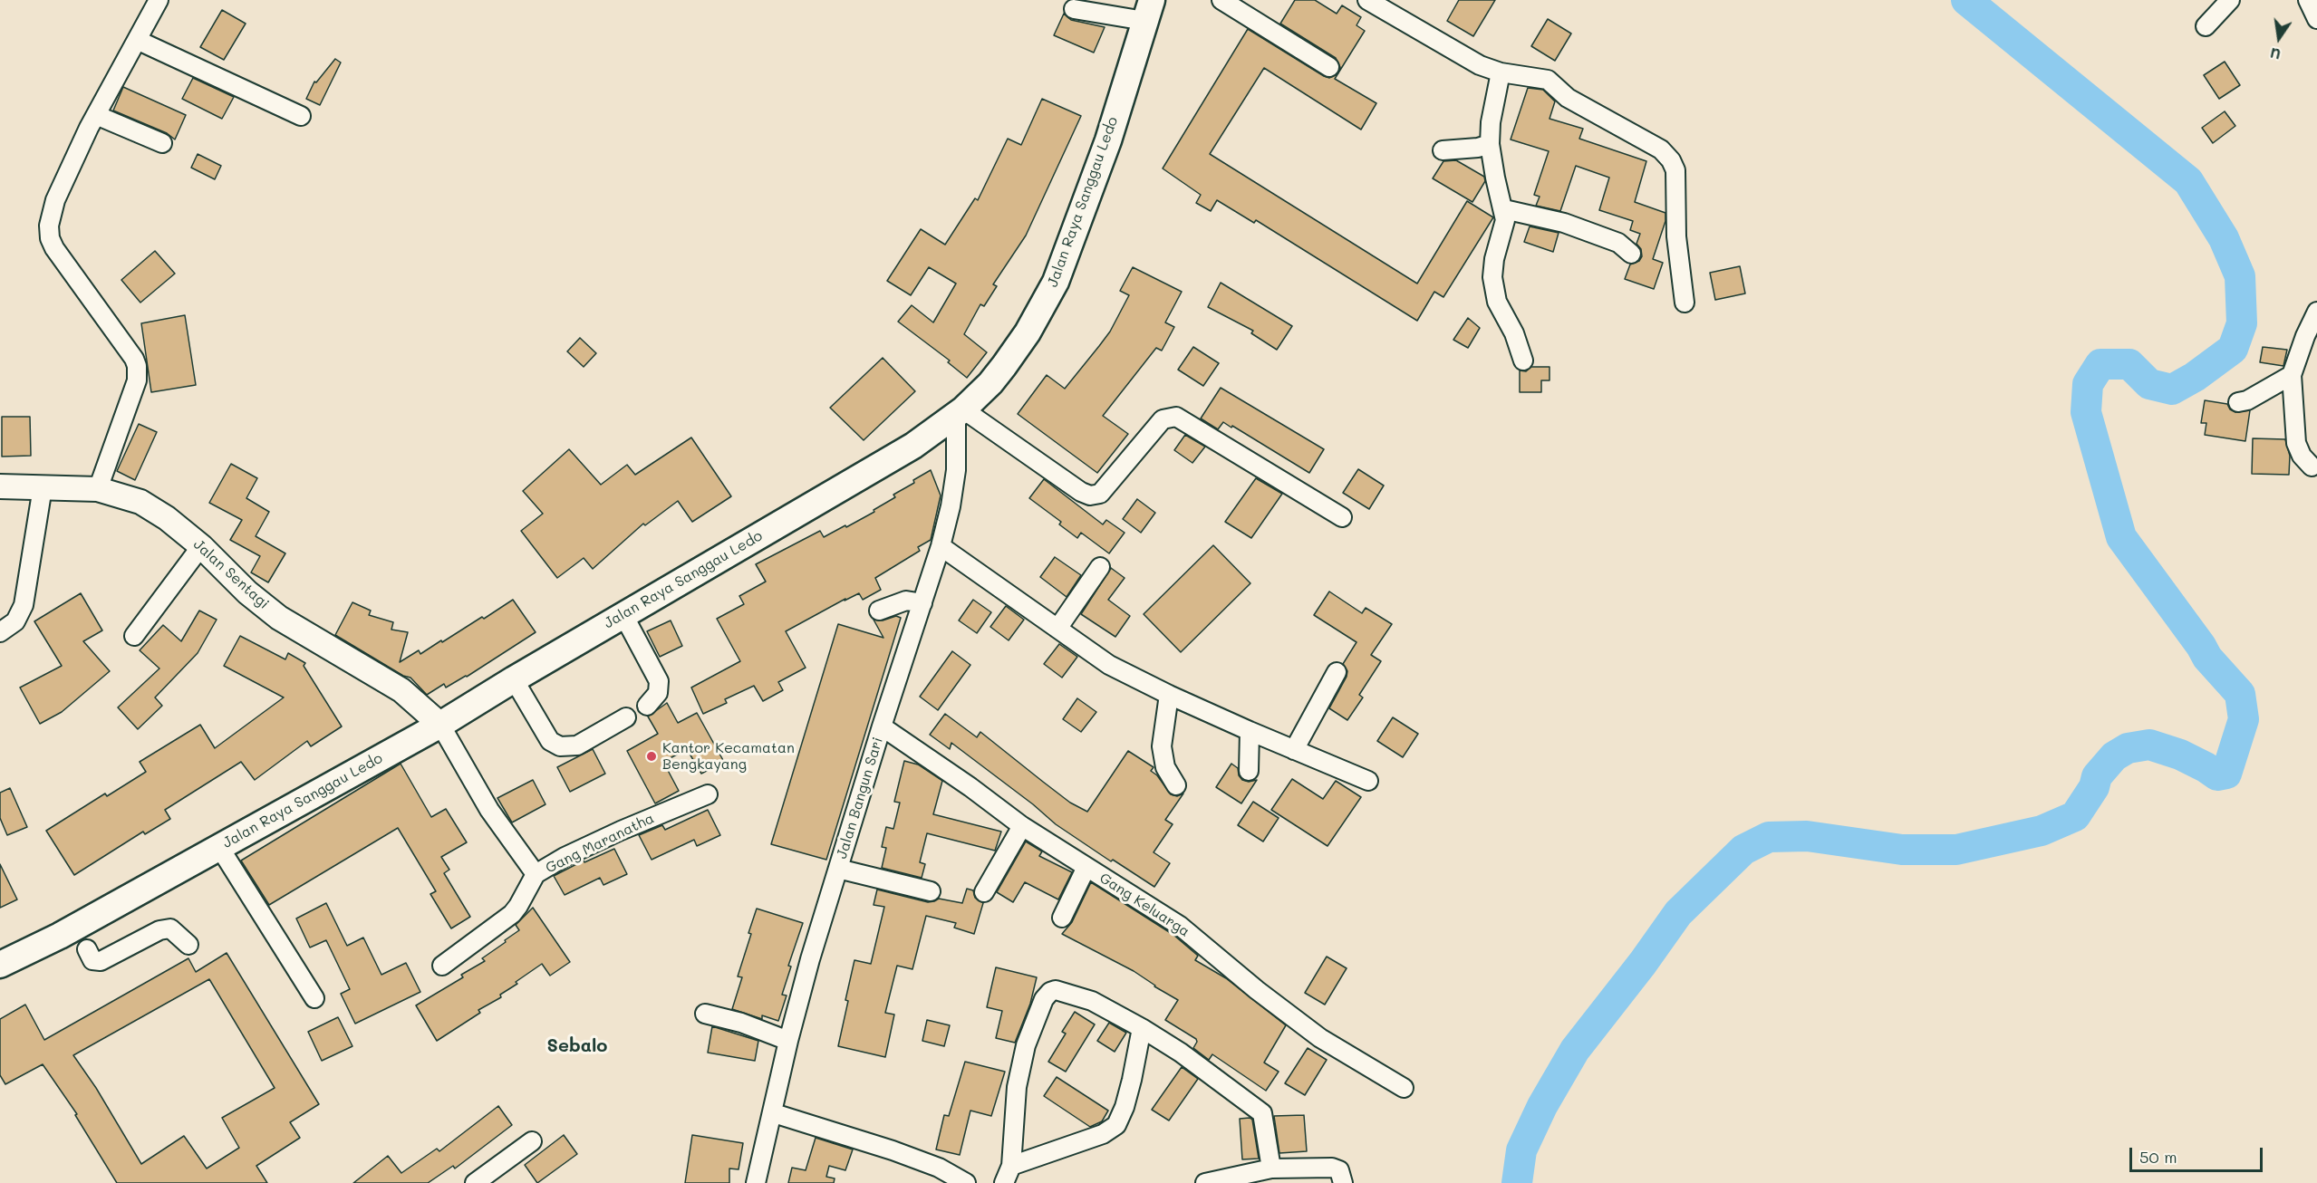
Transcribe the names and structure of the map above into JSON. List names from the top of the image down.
{
  "streets": {
    "highway": ["Jalan Raya Sanggau Ledo"],
    "main road": ["Jalan Sentagi"],
    "street": ["Jalan Bangun Sari", "Gang Maranatha", "Gang Keluarga"]
  },
  "crossings": [
    ["Jalan Raya Sanggau Ledo", "Jalan Sentagi"],
    ["Jalan Raya Sanggau Ledo", "Jalan Bangun Sari"],
    ["Jalan Raya Sanggau Ledo", "Gang Maranatha"],
    ["Jalan Sentagi", "Gang Maranatha"],
    ["Jalan Bangun Sari", "Gang Keluarga"]
  ],
  "districts": ["Sebalo"],
  "places": ["Kantor Kecamatan Bengkayang"],
  "scale_bar": "50 m",
  "north": "bottom"
}
